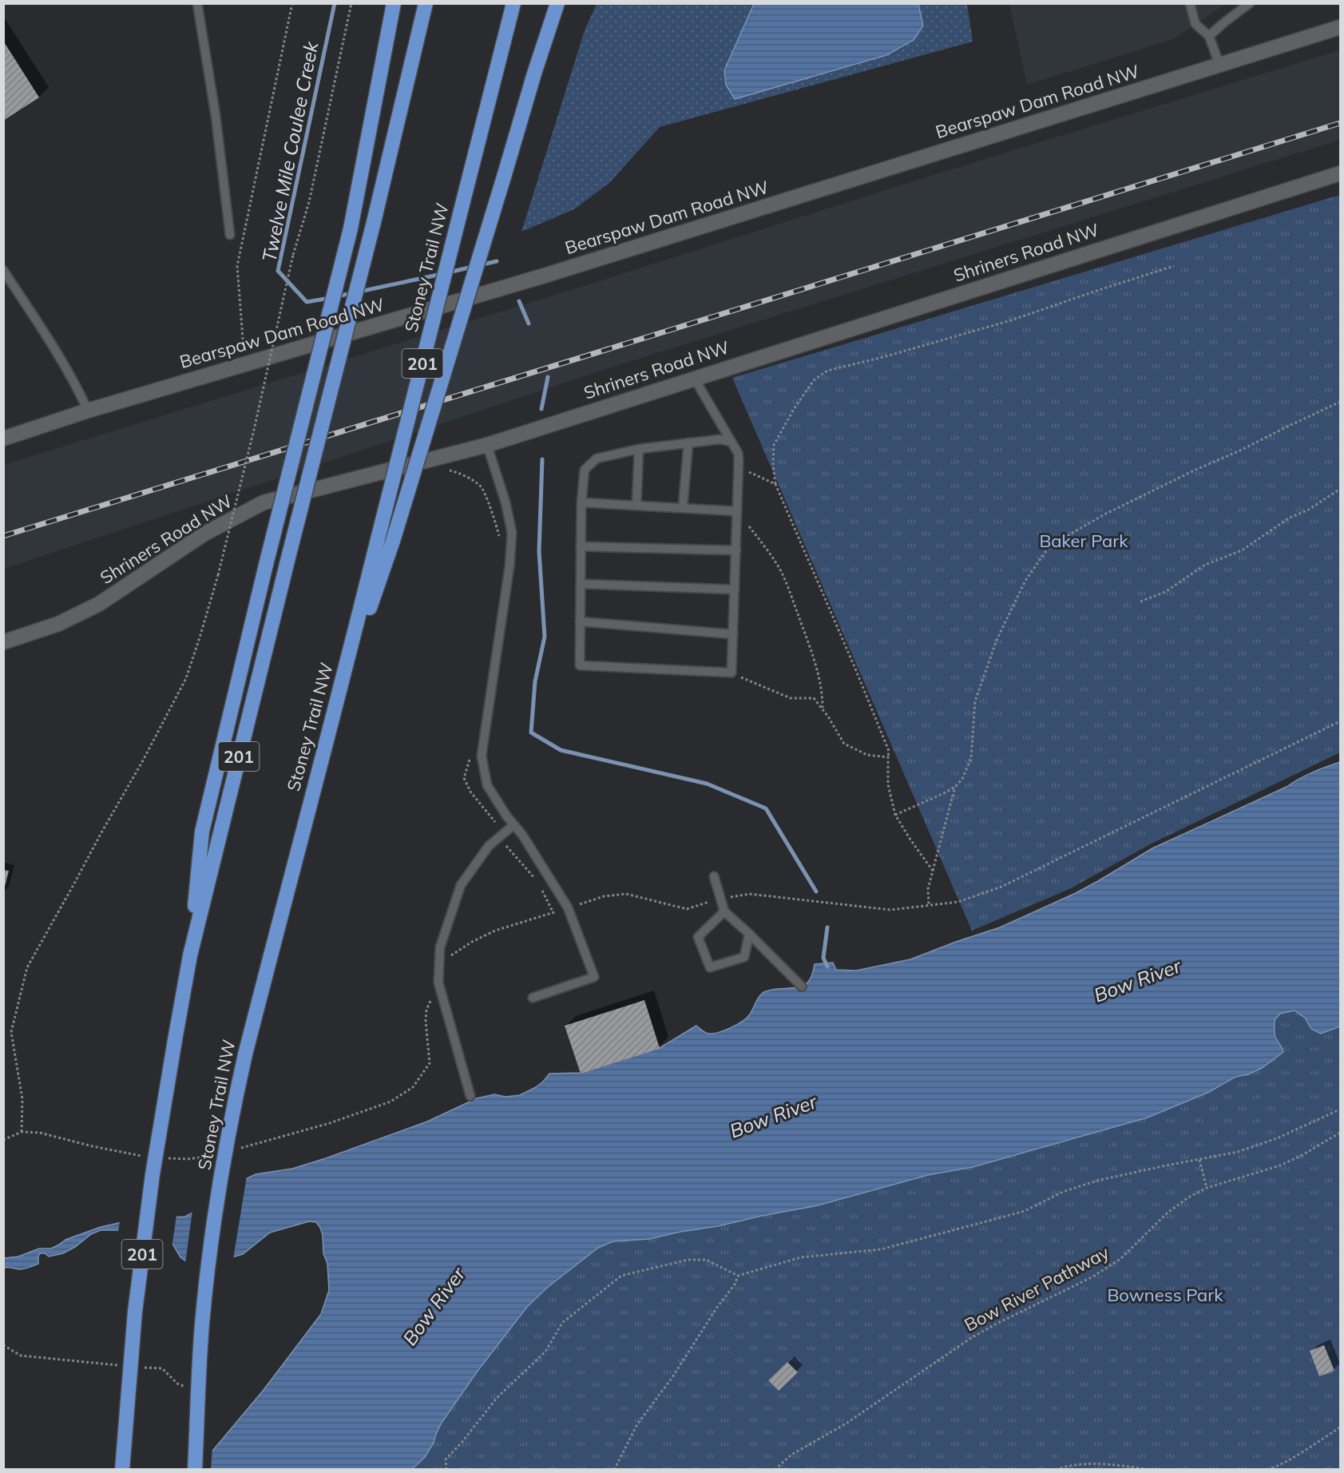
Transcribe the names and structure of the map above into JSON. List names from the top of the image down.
{
  "streets": {
    "highway": ["Stoney Trail NW", "201"],
    "street": ["Bearspaw Dam Road NW", "Shriners Road NW"],
    "path": ["Bow River Pathway"]
  },
  "water": ["Twelve Mile Coulee Creek", "Bow River"],
  "parks": ["Baker Park", "Bowness Park"]
}
